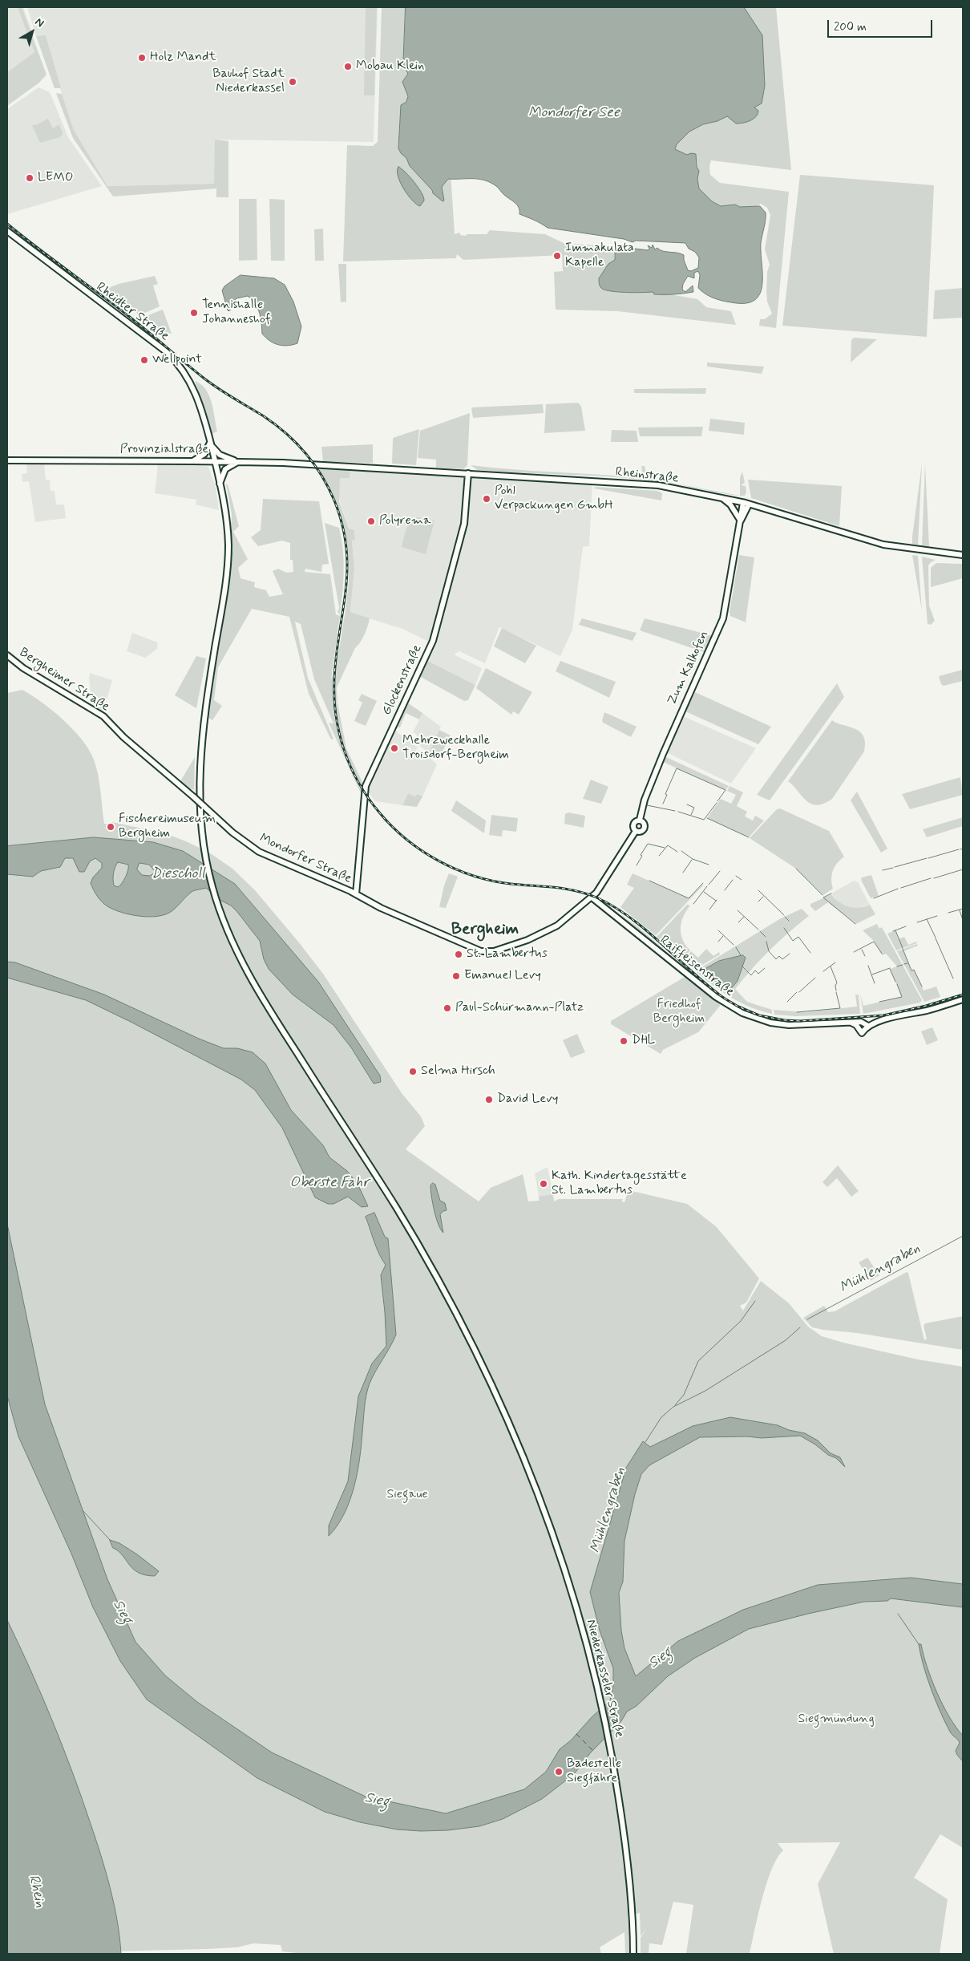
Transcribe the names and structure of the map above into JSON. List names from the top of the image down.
{
  "streets": {
    "main road": [
      "Rheidter Straße",
      "Provinzialstraße",
      "Rheinstraße",
      "Zum Kalkofen",
      "Bergheimer Straße",
      "Glockenstraße",
      "Mondorfer Straße",
      "Raiffeisenstraße",
      "Niederkasseler Straße"
    ]
  },
  "crossings": [
    ["Rheidter Straße", "Provinzialstraße"],
    ["Rheidter Straße", "Niederkasseler Straße"],
    ["Provinzialstraße", "Rheinstraße"],
    ["Rheinstraße", "Zum Kalkofen"],
    ["Rheinstraße", "Glockenstraße"],
    ["Bergheimer Straße", "Mondorfer Straße"],
    ["Glockenstraße", "Mondorfer Straße"],
    ["Mondorfer Straße", "Raiffeisenstraße"]
  ],
  "districts": ["Bergheim"],
  "water": [
    "Mondorfer See",
    "Diescholl",
    "Oberste Fahr",
    "Mühlengraben",
    "Sieg",
    "Rhein"
  ],
  "parks": ["Friedhof Bergheim", "Siegaue", "Siegmündung"],
  "places": [
    "Holz Mandt",
    "Mobau Klein",
    "Bauhof Stadt Niederkassel",
    "LEMO",
    "Immakulata Kapelle",
    "Tennishalle Johanneshof",
    "Wellpoint",
    "Pohl Verpackungen GmbH",
    "Polyrema",
    "Mehrzweckhalle Troisdorf-Bergheim",
    "Fischereimuseum Bergheim",
    "St. Lambertus",
    "Emanuel Levy",
    "Paul-Schürmann-Platz",
    "DHL",
    "Selma Hirsch",
    "David Levy",
    "Kath. Kindertagesstätte St. Lambertus",
    "Badestelle Siegfähre"
  ],
  "scale_bar": "200 m",
  "north": "top right"
}
